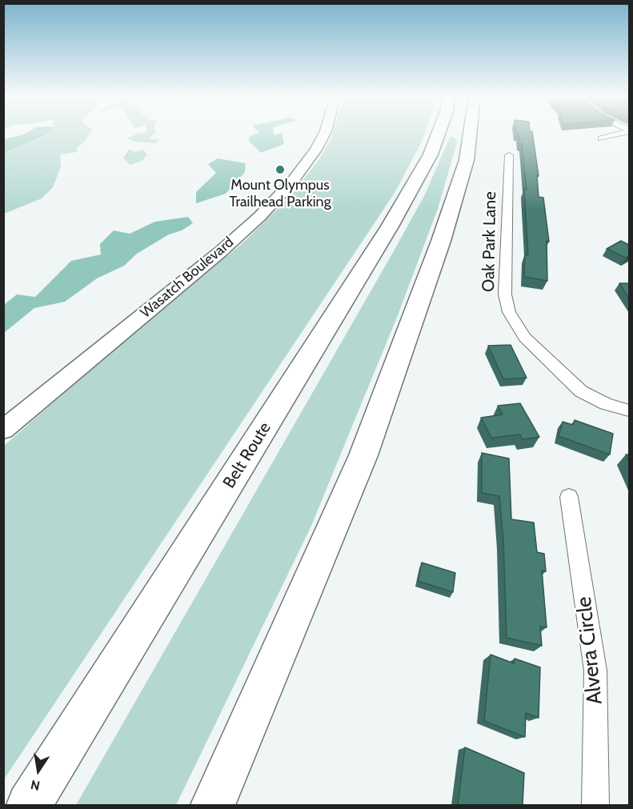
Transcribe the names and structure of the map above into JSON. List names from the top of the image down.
{
  "streets": {
    "highway": ["Belt Route"],
    "street": ["Oak Park Lane", "Wasatch Boulevard", "Alvera Circle"]
  },
  "places": ["Mount Olympus Trailhead Parking"],
  "north": "bottom"
}
